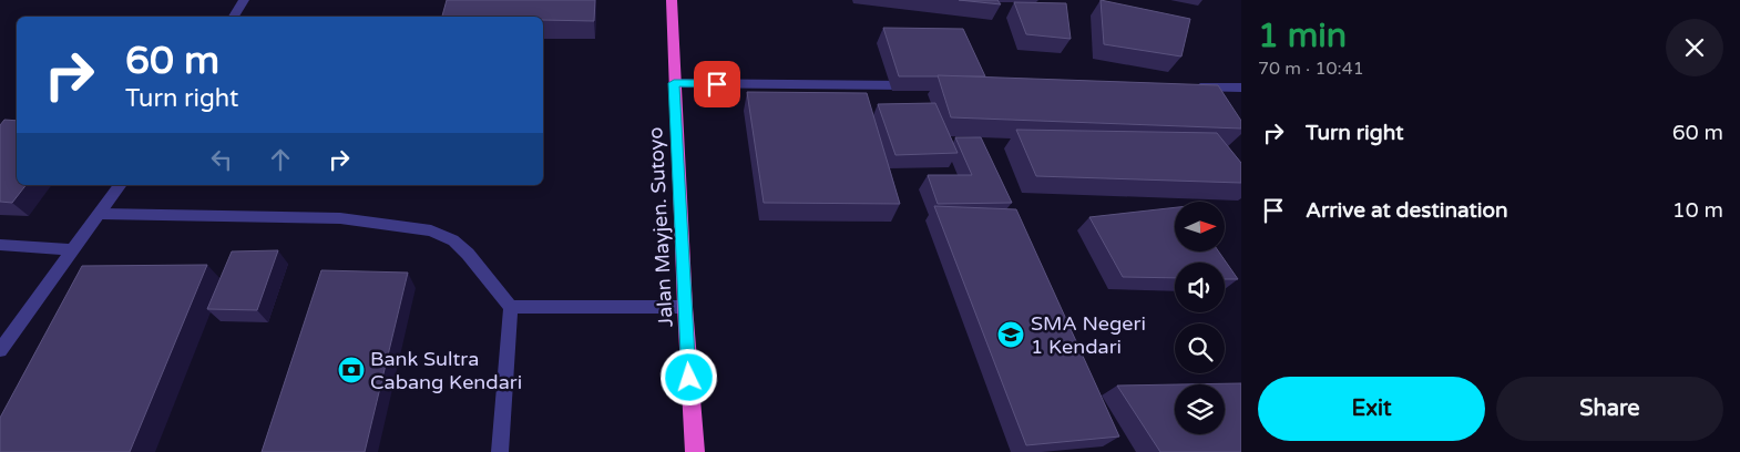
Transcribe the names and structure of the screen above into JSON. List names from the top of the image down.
{
  "streets": {
    "highway": ["Jalan Mayjen. Sutoyo"]
  },
  "places": {
    "school or university": ["SMA Negeri 1 Kendari"],
    "bank": ["Bank Sultra Cabang Kendari"]
  },
  "north": "right",
  "page": {
    "heading": ["1 min", "70 m · 10:41"],
    "turn": ["60 m", "Turn right"],
    "list": [
      {
        "name": "Turn right",
        "value": "60 m"
      },
      {
        "name": "Arrive at destination",
        "value": "10 m"
      }
    ],
    "buttons": ["Exit", "Share"]
  }
}
